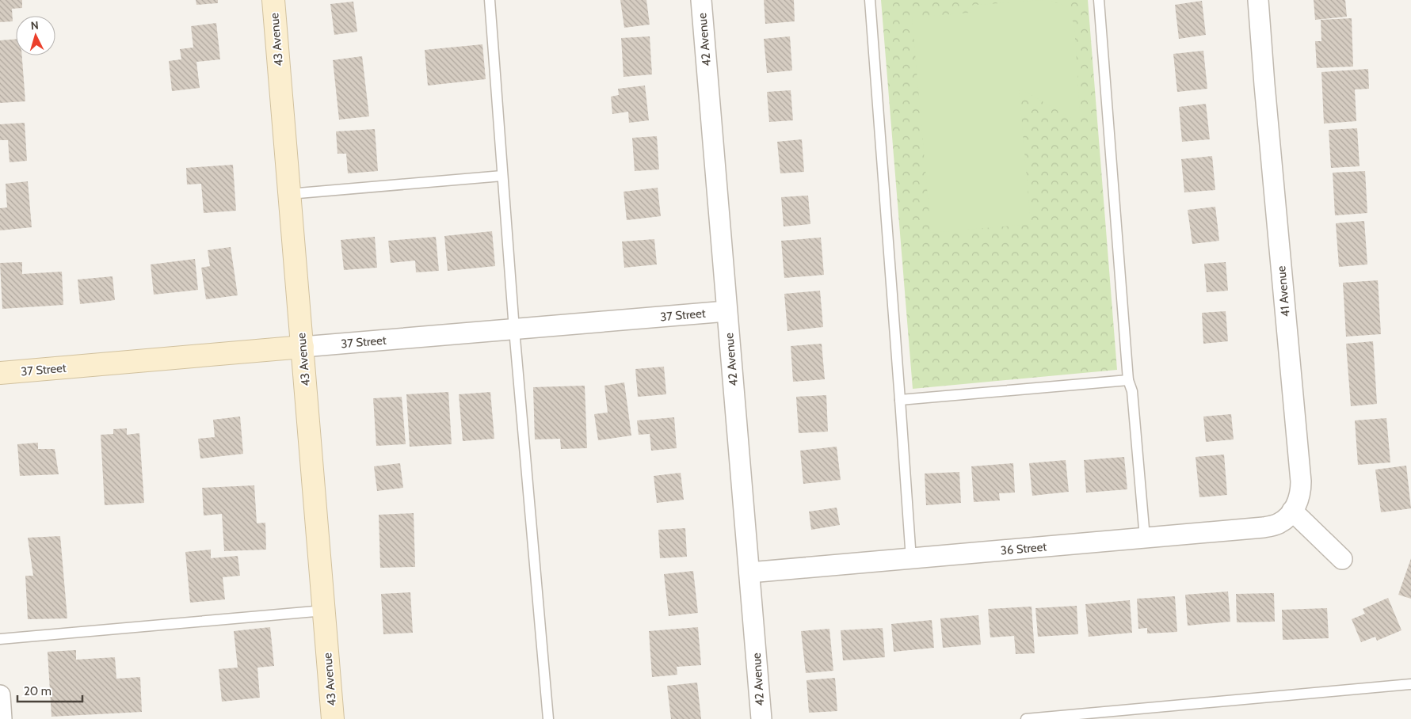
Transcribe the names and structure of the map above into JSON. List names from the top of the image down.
{
  "streets": {
    "street": [
      "43 Avenue",
      "42 Avenue",
      "41 Avenue",
      "37 Street",
      "36 Street"
    ]
  },
  "crossings": [
    ["43 Avenue", "37 Street"],
    ["42 Avenue", "37 Street"],
    ["42 Avenue", "36 Street"],
    ["41 Avenue", "36 Street"]
  ],
  "scale_bar": "20 m",
  "north": "top"
}
